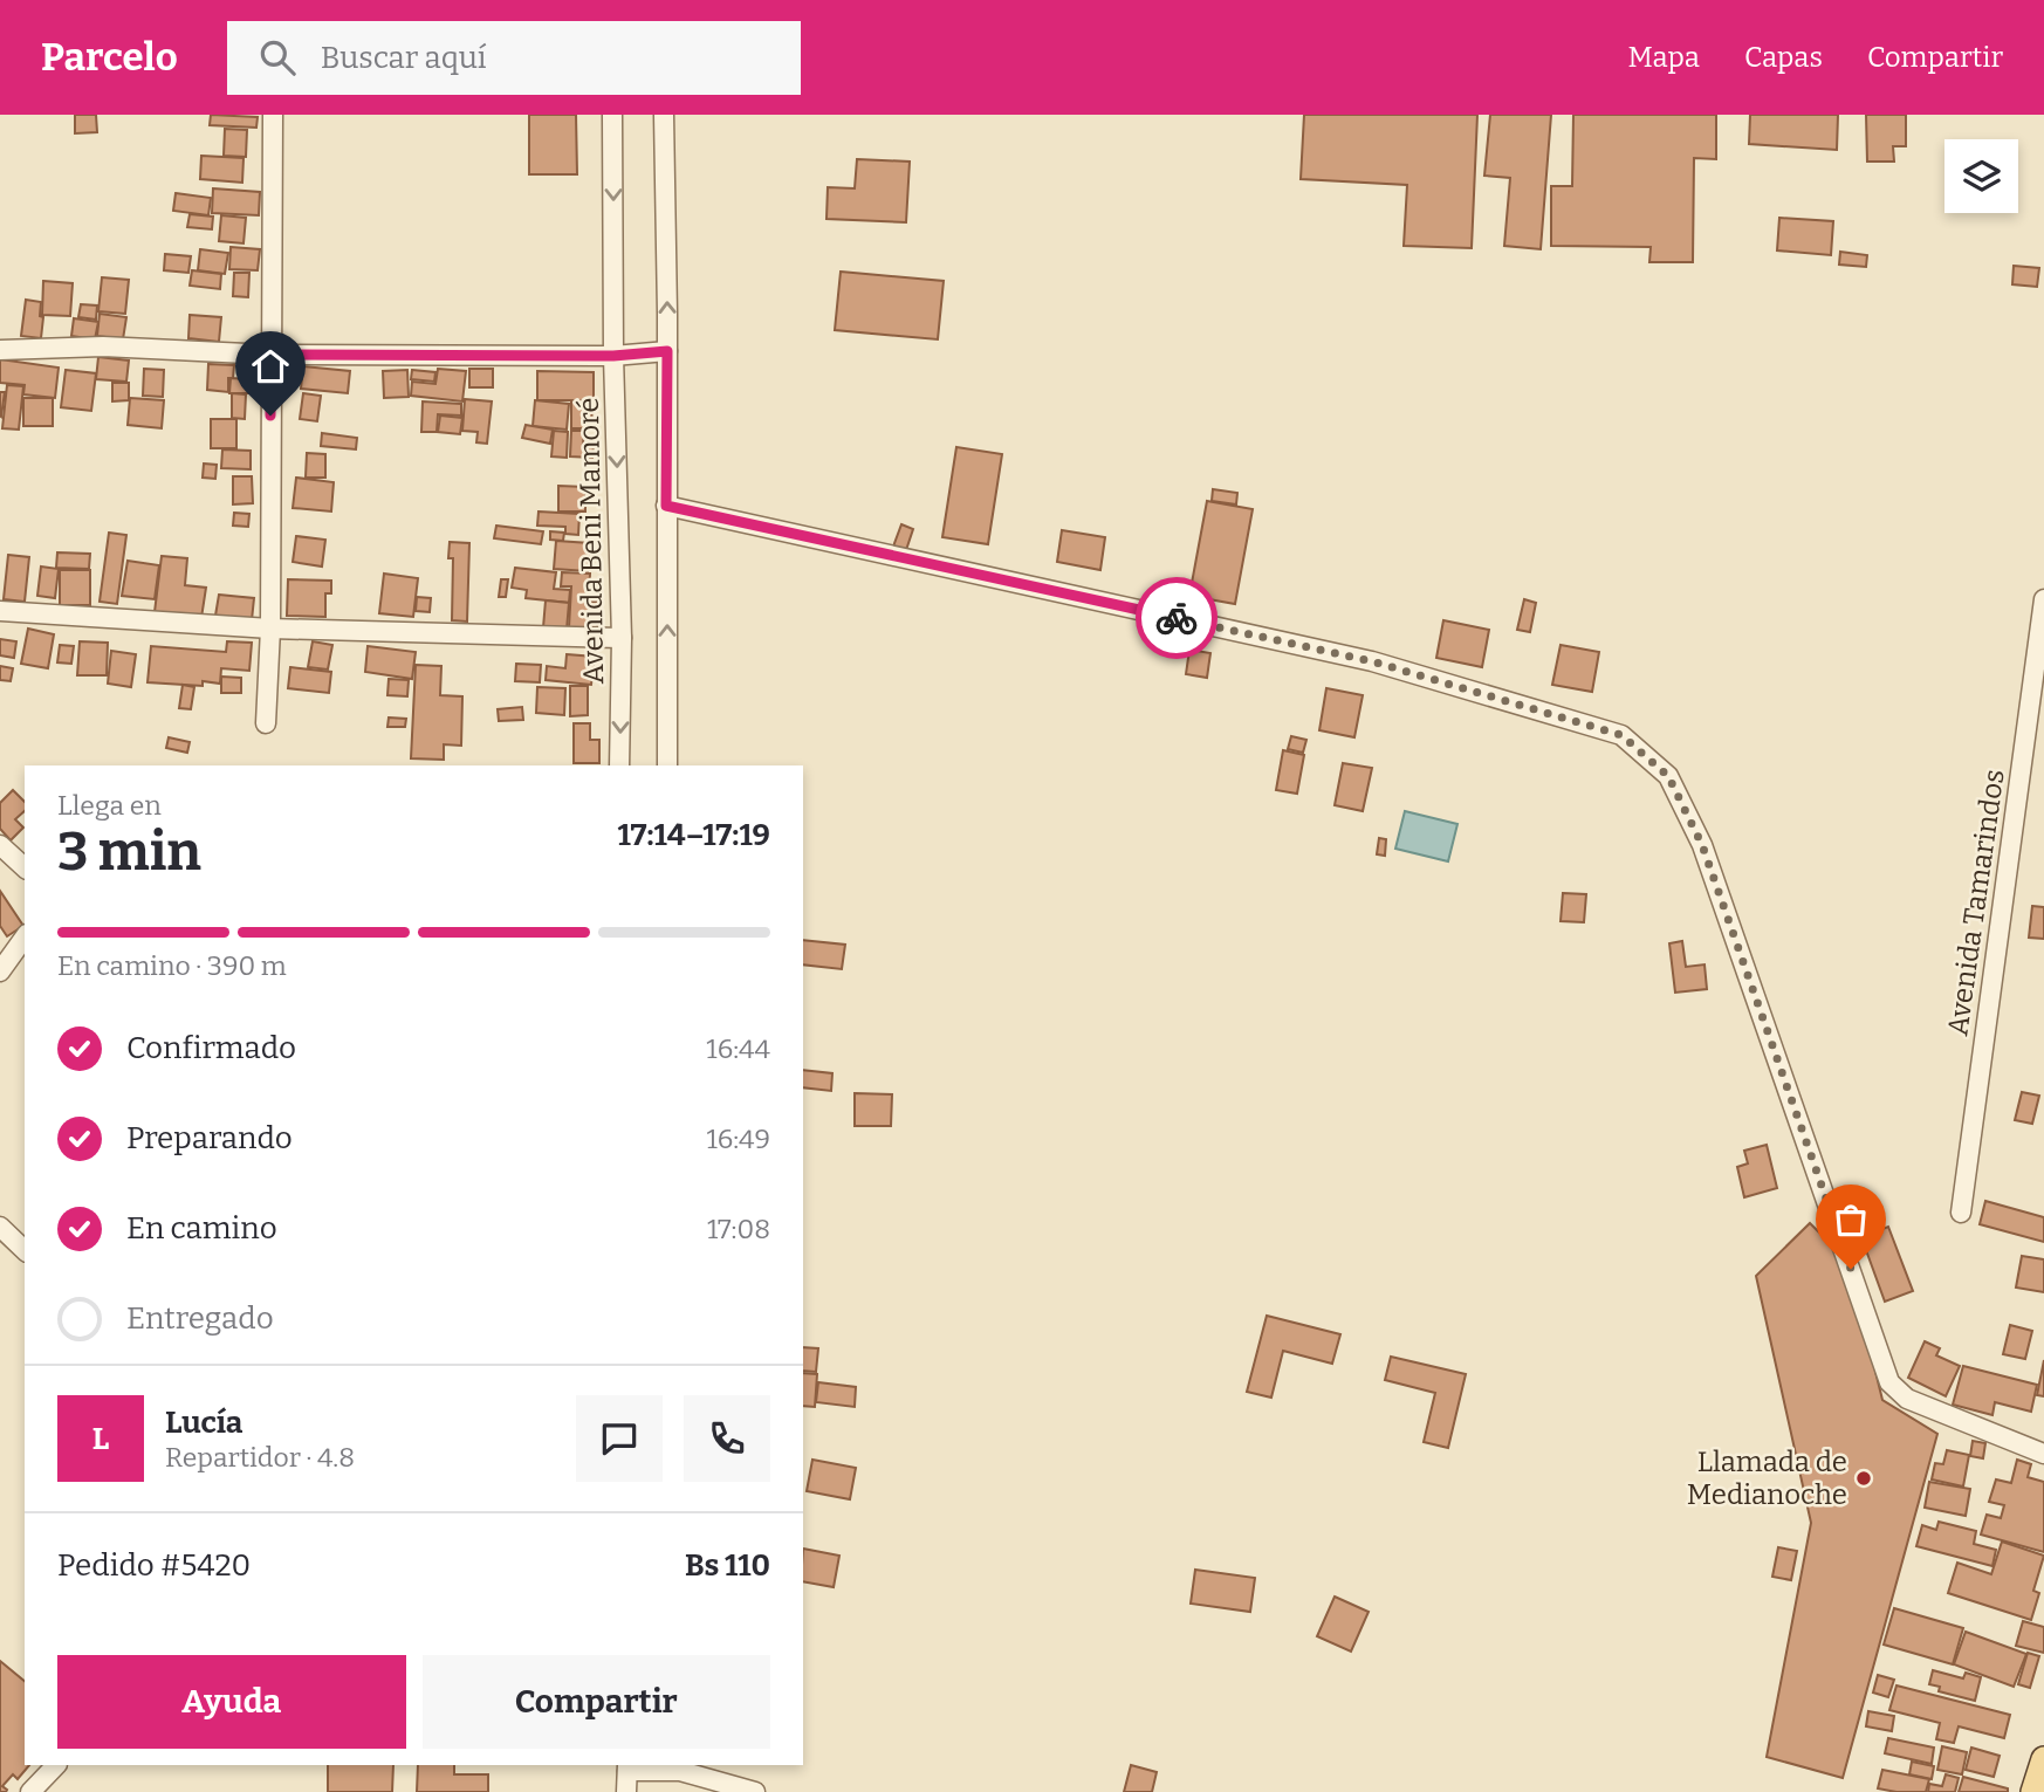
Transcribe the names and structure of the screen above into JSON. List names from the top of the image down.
{
  "streets": {
    "street": ["Avenida Beni Mamoré", "Avenida Tamarindos"]
  },
  "places": ["Llamada de Medianoche"],
  "page": {
    "header": "Parcelo",
    "search": "Buscar aquí",
    "nav": ["Mapa", "Capas", "Compartir"],
    "heading": ["3 min", "Llega en", "17:14–17:19"],
    "panel": [
      "Lucía",
      "Repartidor · 4.8",
      "Pedido #5420",
      "Bs 110"
    ],
    "bar": "En camino · 390 m",
    "list": [
      ["Confirmado", "16:44"],
      ["Preparando", "16:49"],
      ["En camino", "17:08"],
      "Entregado"
    ],
    "round": "L",
    "buttons": ["Ayuda", "Compartir"]
  }
}
